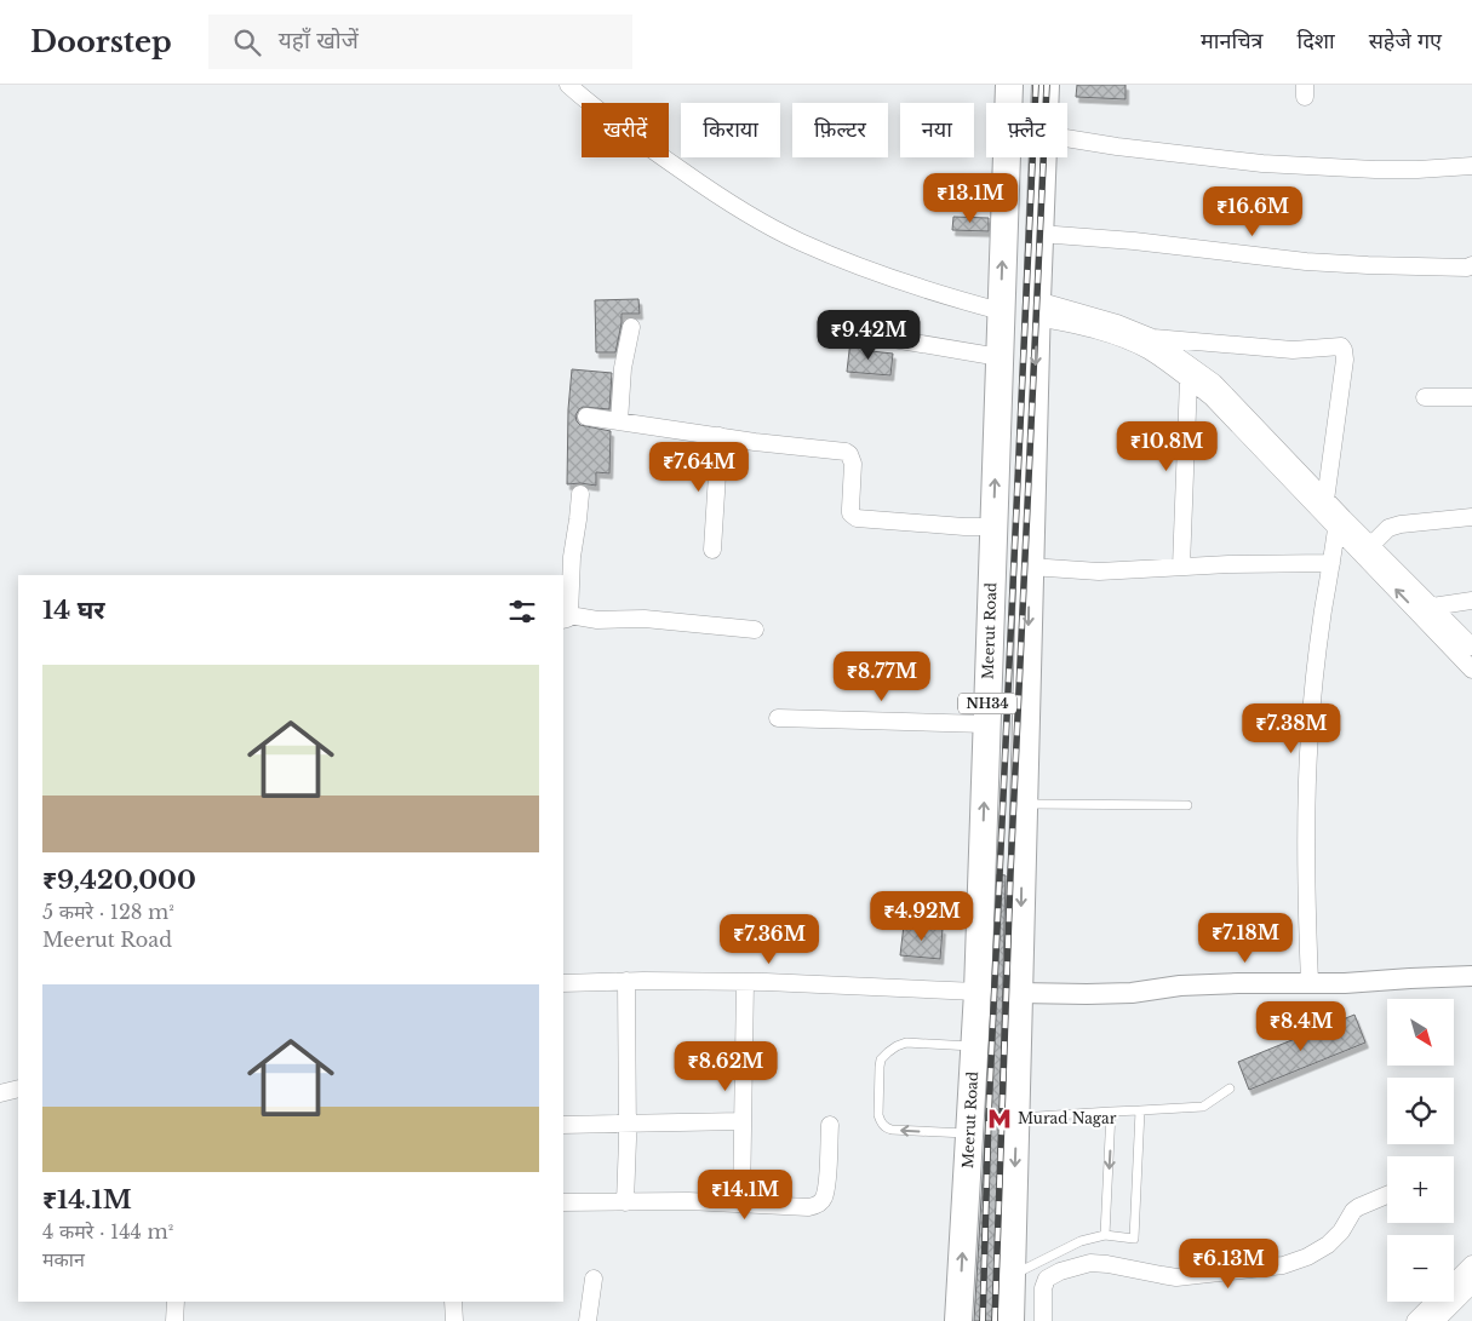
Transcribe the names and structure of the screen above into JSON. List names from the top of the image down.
{
  "streets": {
    "highway": ["Meerut Road", "NH34"]
  },
  "places": {
    "metro station": ["Murad Nagar"]
  },
  "north": "bottom right",
  "page": {
    "header": "Doorstep",
    "search": "यहाँ खोजें",
    "nav": ["मानचित्र", "दिशा", "सहेजे गए"],
    "chip": [
      "खरीदें",
      "किराया",
      "फ़िल्टर",
      "नया",
      "फ़्लैट"
    ],
    "price": [
      "₹13.1M",
      "₹16.6M",
      "₹9.42M",
      "₹10.8M",
      "₹7.64M",
      "₹8.77M",
      "₹7.38M",
      "₹4.92M",
      "₹7.18M",
      "₹7.36M",
      "₹8.4M",
      "₹8.62M",
      "₹14.1M",
      "₹6.13M"
    ],
    "heading": "14 घर",
    "list": [
      {
        "name": "₹9,420,000",
        "note": "5 कमरे · 128 m² · Meerut Road"
      },
      {
        "name": "₹14.1M",
        "note": "4 कमरे · 144 m² · मकान"
      }
    ],
    "map_buttons": ["+", "−"]
  }
}
